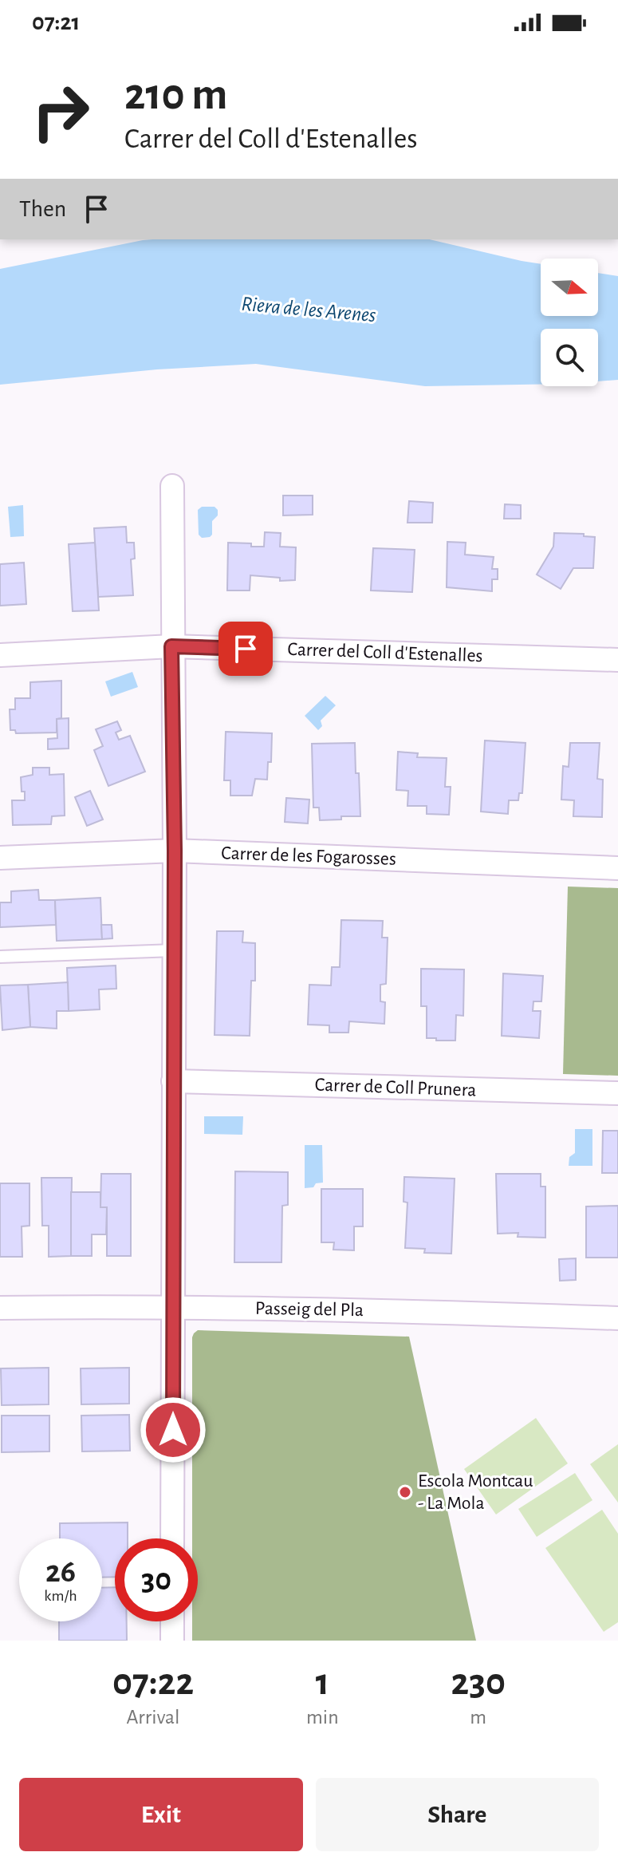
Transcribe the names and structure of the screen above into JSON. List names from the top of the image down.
{
  "streets": {
    "street": [
      "Carrer del Coll d'Estenalles",
      "Carrer de les Fogarosses",
      "Carrer de Coll Prunera",
      "Passeig del Pla"
    ]
  },
  "water": ["Riera de les Arenes"],
  "places": ["Escola Montcau - La Mola"],
  "north": "right",
  "page": {
    "status": "07:21",
    "turn": ["210 m", "Carrer del Coll d'Estenalles"],
    "then": "Then",
    "speed": "26 km/h",
    "limit": "30",
    "eta": [
      "07:22",
      "Arrival",
      "1",
      "min",
      "230",
      "m"
    ],
    "buttons": ["Exit", "Share"]
  }
}
